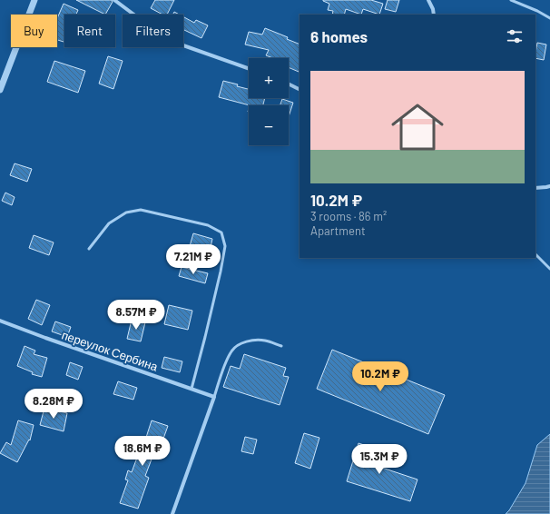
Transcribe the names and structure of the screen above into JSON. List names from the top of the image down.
{
  "streets": {
    "street": ["переулок Сербина"]
  },
  "page": {
    "chip": ["Buy", "Rent", "Filters"],
    "heading": "6 homes",
    "map_buttons": ["+", "−"],
    "list": [
      {
        "name": "10.2M ₽",
        "note": "3 rooms · 86 m² · Apartment"
      }
    ],
    "price": [
      "7.21M ₽",
      "8.57M ₽",
      "10.2M ₽",
      "8.28M ₽",
      "18.6M ₽",
      "15.3M ₽"
    ]
  }
}
